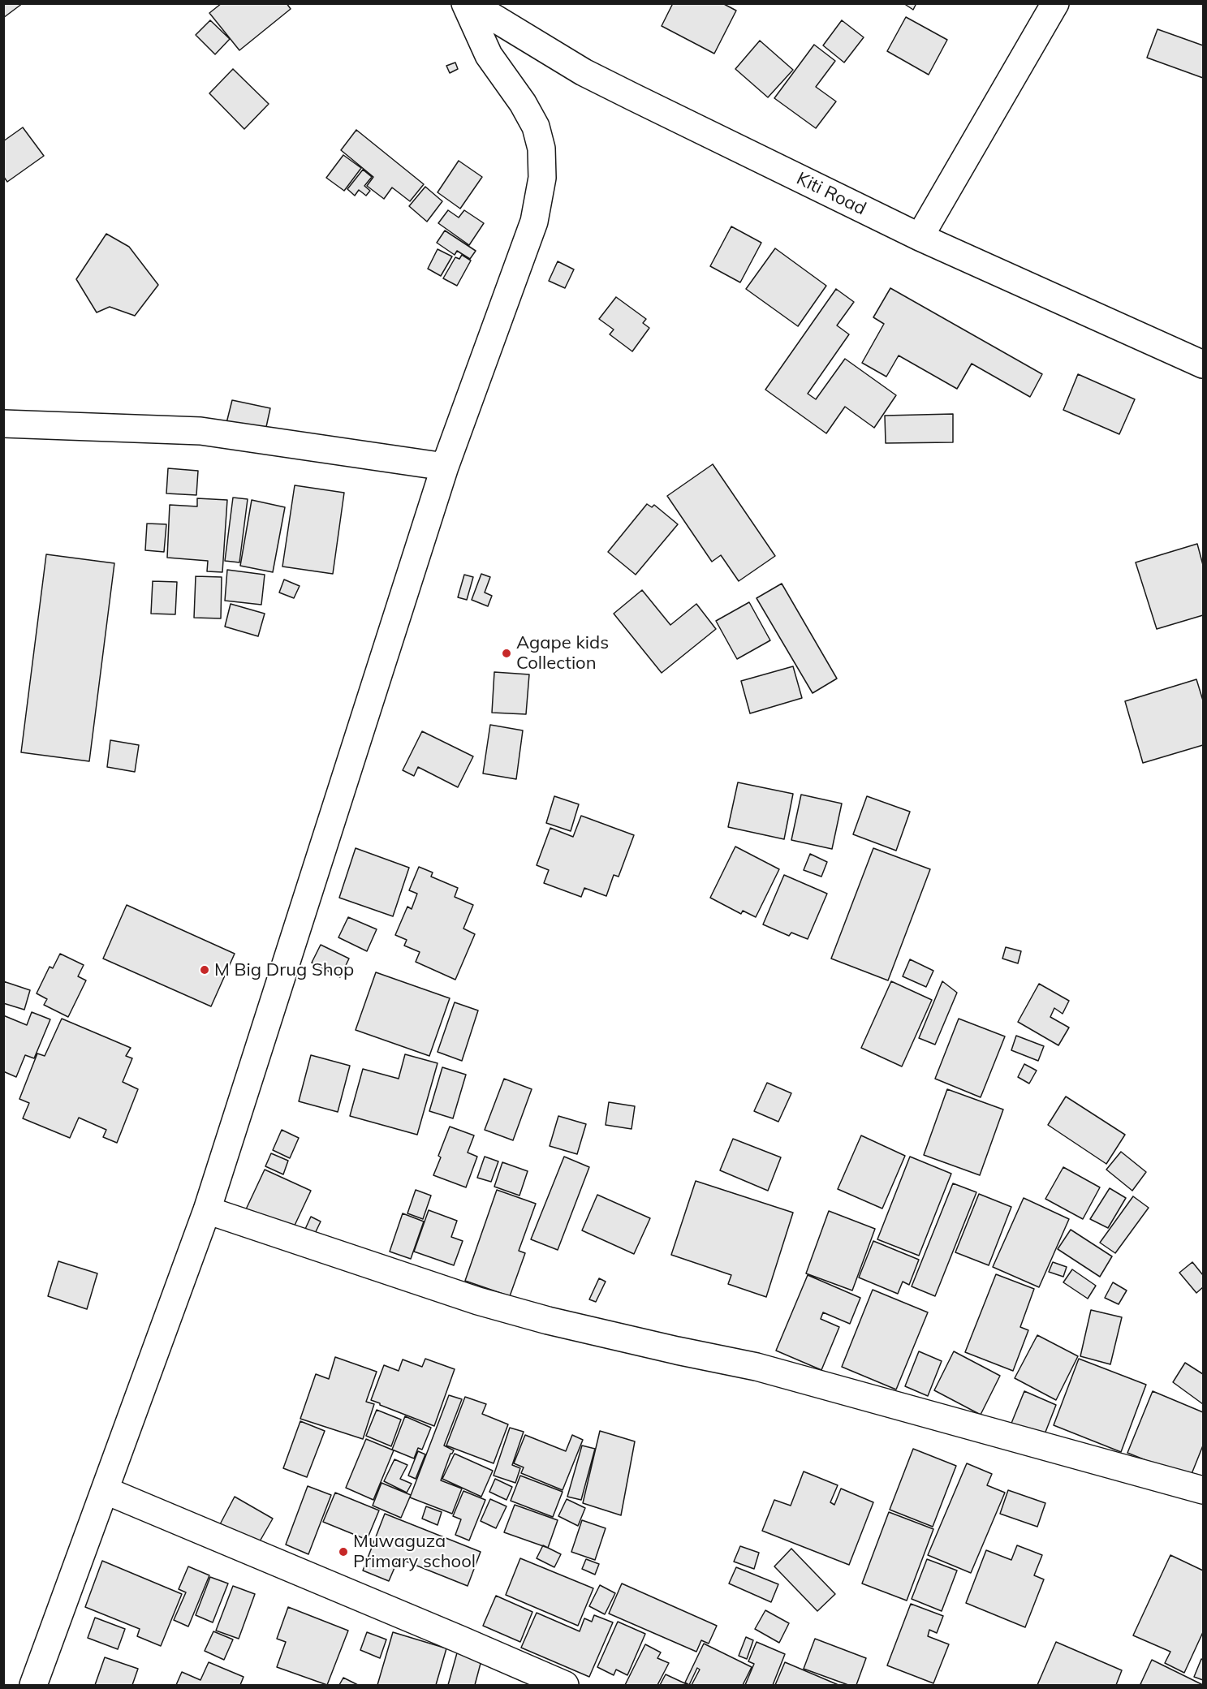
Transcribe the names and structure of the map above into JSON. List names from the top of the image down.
{
  "streets": {
    "street": ["Kiti Road"]
  },
  "places": ["Agape kids Collection", "M Big Drug Shop", "Muwaguza Primary school"]
}
